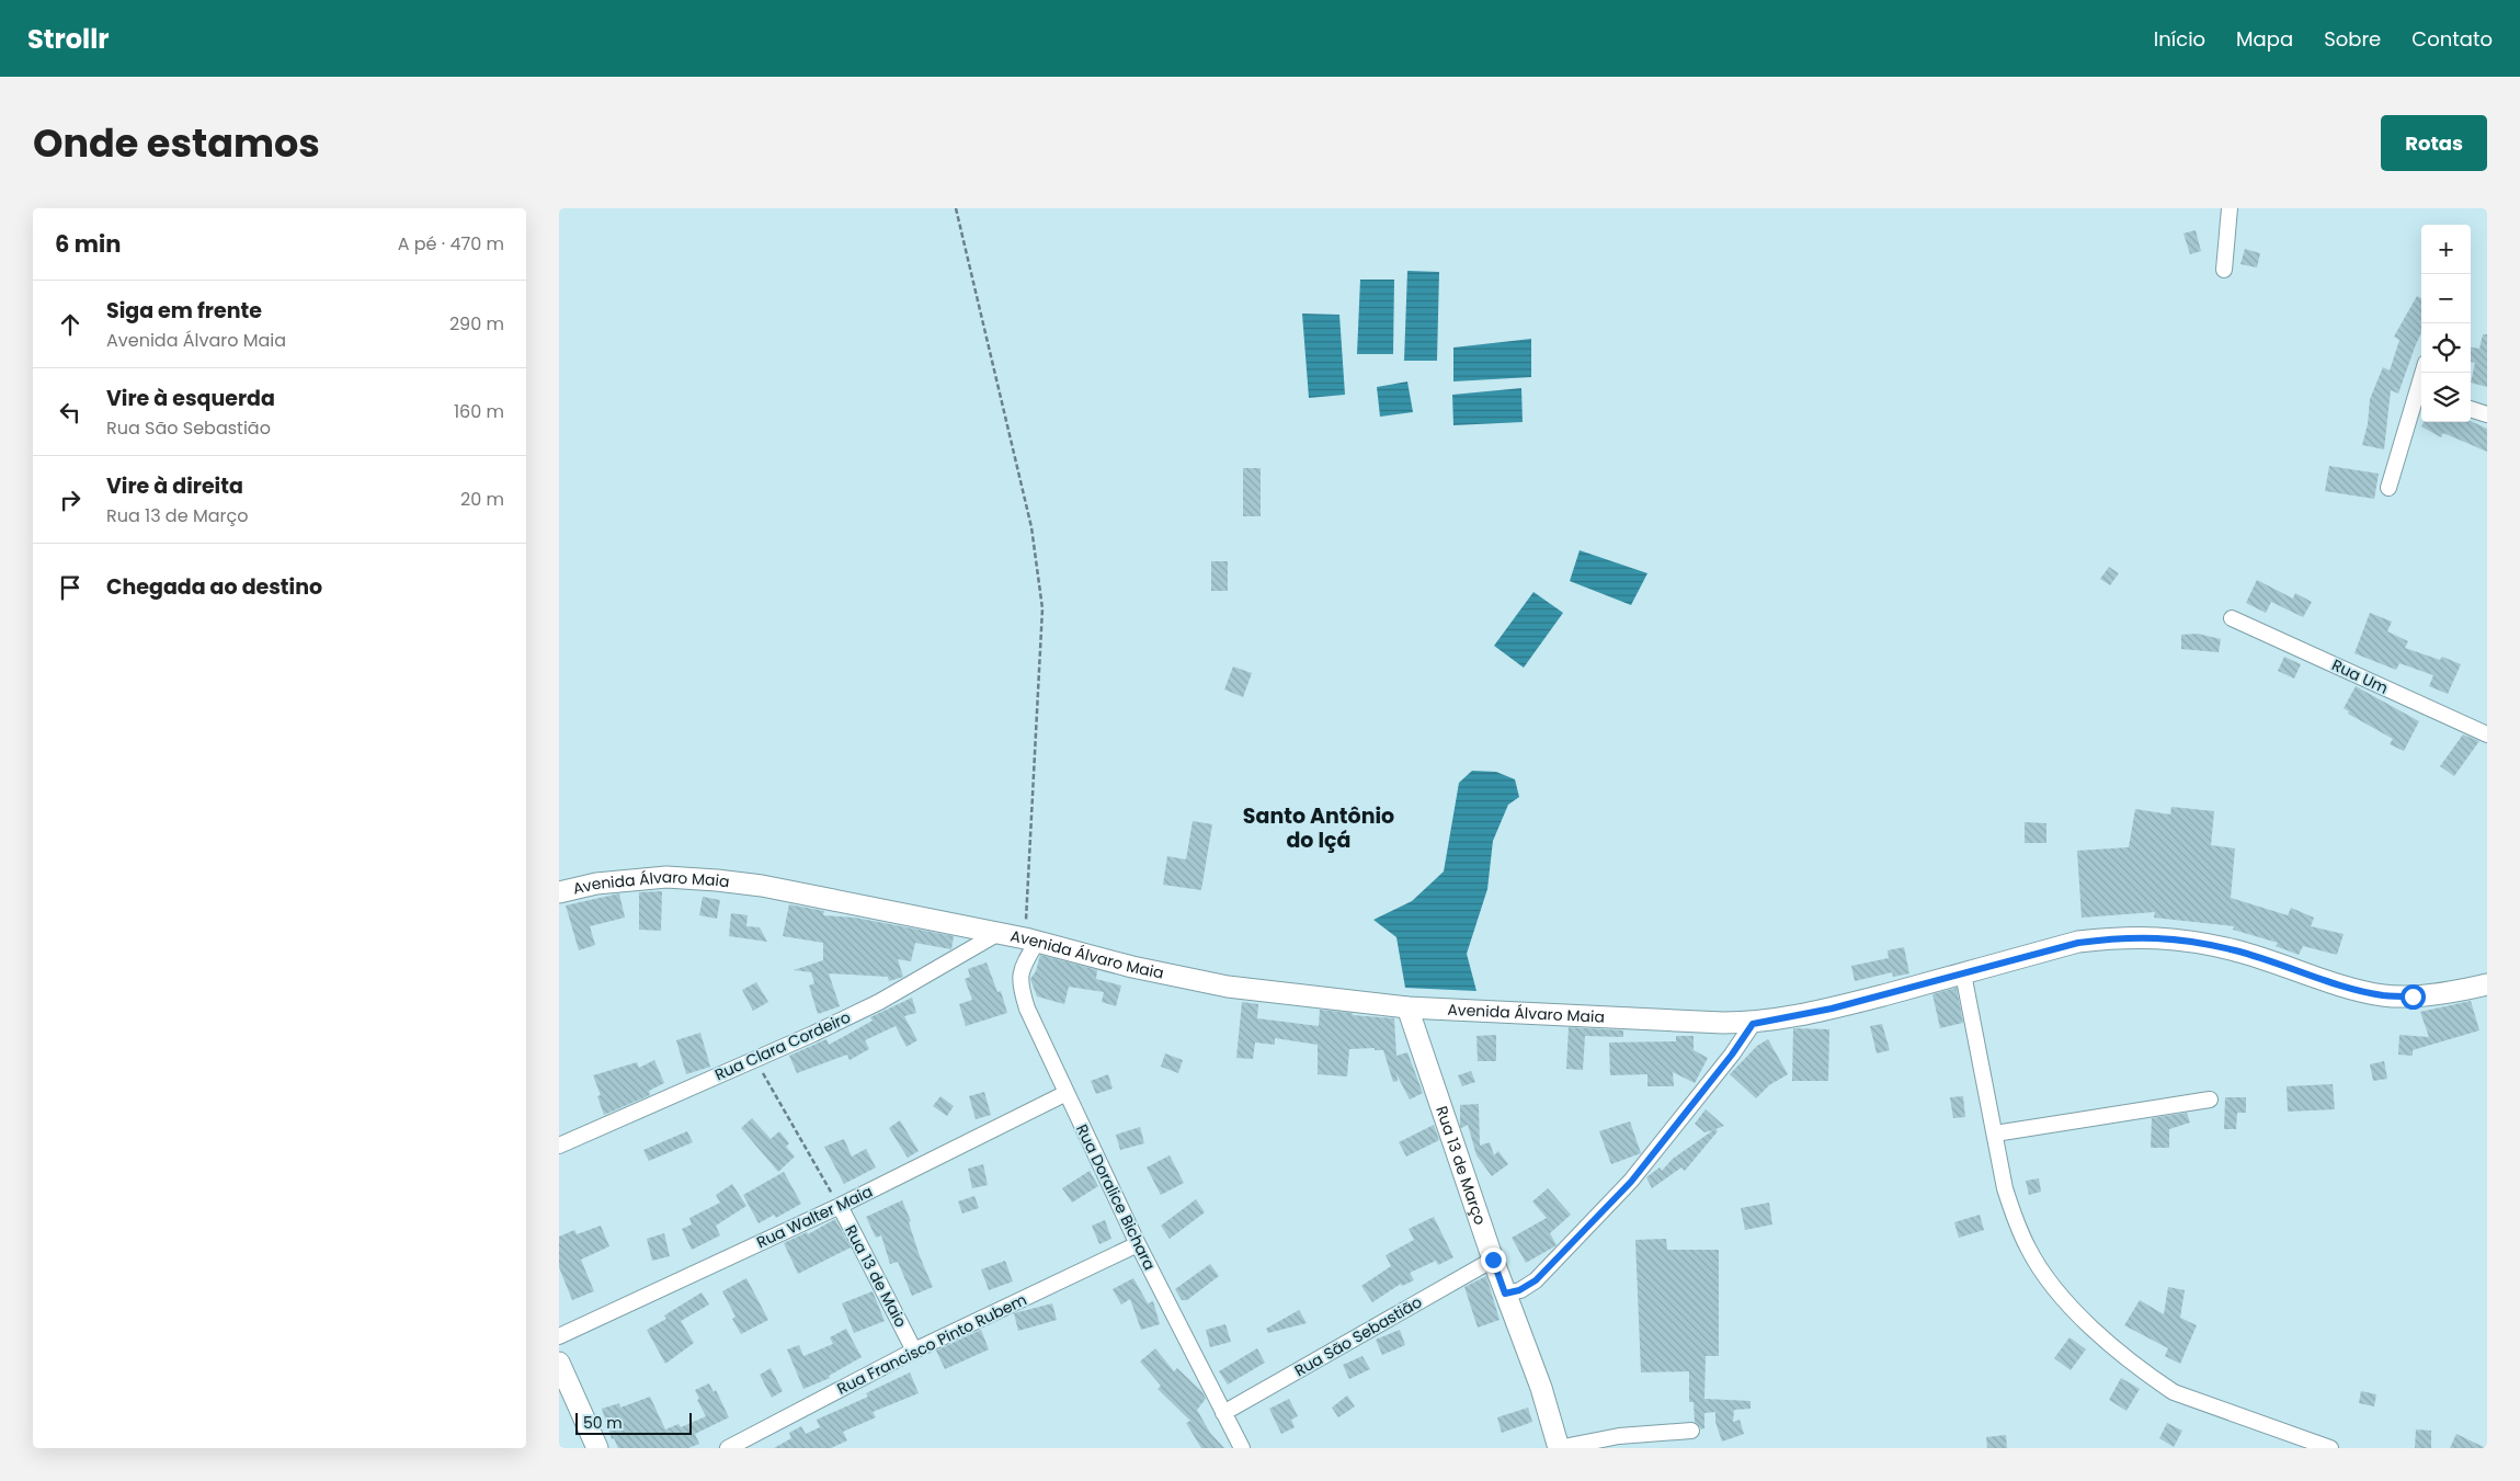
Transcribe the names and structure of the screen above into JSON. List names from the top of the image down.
{
  "streets": {
    "street": [
      "Rua Um",
      "Avenida Álvaro Maia",
      "Rua Clara Cordeiro",
      "Rua 13 de Março",
      "Rua Doralice Bichara",
      "Rua Walter Maia",
      "Rua 13 de Maio",
      "Rua São Sebastião",
      "Rua Francisco Pinto Rubem"
    ]
  },
  "crossings": [
    ["Avenida Álvaro Maia", "Rua Clara Cordeiro"],
    ["Avenida Álvaro Maia", "Rua 13 de Março"],
    ["Avenida Álvaro Maia", "Rua Doralice Bichara"],
    ["Rua Clara Cordeiro", "Rua 13 de Maio"],
    ["Rua 13 de Março", "Rua São Sebastião"],
    ["Rua Doralice Bichara", "Rua Walter Maia"],
    ["Rua Doralice Bichara", "Rua São Sebastião"],
    ["Rua Doralice Bichara", "Rua Francisco Pinto Rubem"],
    ["Rua Walter Maia", "Rua 13 de Maio"],
    ["Rua 13 de Maio", "Rua Francisco Pinto Rubem"]
  ],
  "districts": ["Santo Antônio do Içá"],
  "scale_bar": "50 m",
  "page": {
    "header": "Strollr",
    "nav": [
      "Início",
      "Mapa",
      "Sobre",
      "Contato"
    ],
    "title": "Onde estamos",
    "buttons": "Rotas",
    "heading": ["6 min", "A pé · 470 m"],
    "map_buttons": ["+", "−"],
    "list": [
      ["Siga em frente", "Avenida Álvaro Maia", "290 m"],
      ["Vire à esquerda", "Rua São Sebastião", "160 m"],
      ["Vire à direita", "Rua 13 de Março", "20 m"],
      "Chegada ao destino"
    ],
    "scale": "50 m"
  }
}
